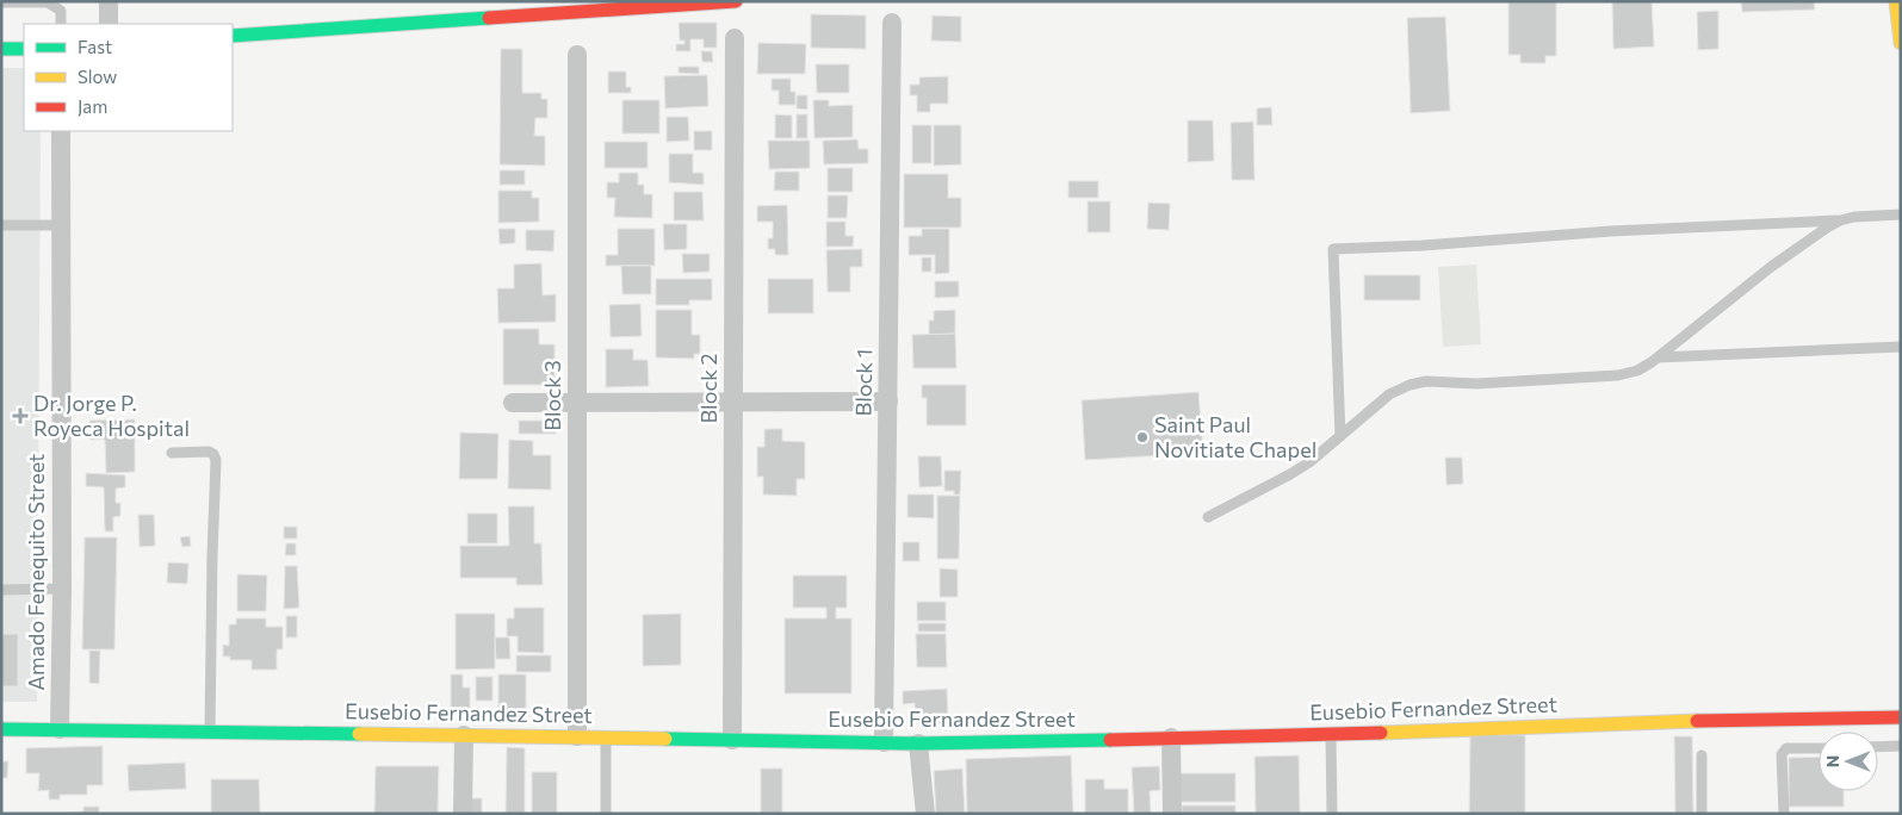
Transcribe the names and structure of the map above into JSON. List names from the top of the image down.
{
  "streets": {
    "main road": ["Eusebio Fernandez Street"],
    "street": [
      "Block 1",
      "Block 2",
      "Block 3",
      "Amado Fenequito Street"
    ]
  },
  "crossings": [
    ["Block 1", "Eusebio Fernandez Street"],
    ["Block 2", "Eusebio Fernandez Street"],
    ["Block 3", "Eusebio Fernandez Street"],
    ["Amado Fenequito Street", "Eusebio Fernandez Street"]
  ],
  "places": {
    "health": ["Dr. Jorge P. Royeca Hospital"],
    "other": ["Saint Paul Novitiate Chapel"]
  },
  "legend": ["Fast", "Slow", "Jam"],
  "north": "left"
}
